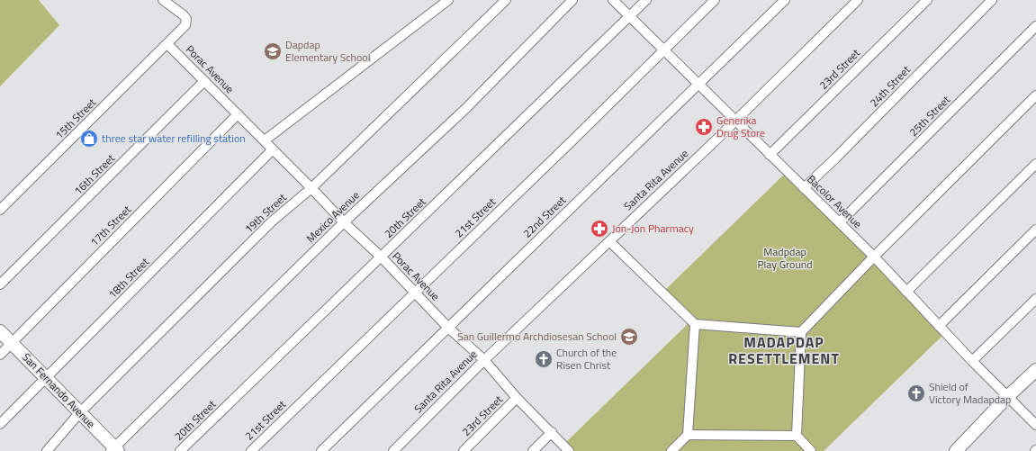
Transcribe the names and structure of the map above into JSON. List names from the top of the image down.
{
  "streets": {
    "main road": ["San Fernando Avenue"],
    "street": [
      "Porac Avenue",
      "23rd Street",
      "24th Street",
      "25th Street",
      "15th Street",
      "16th Street",
      "Santa Rita Avenue",
      "Bacolor Avenue",
      "19th Street",
      "Mexico Avenue",
      "22nd Street",
      "20th Street",
      "21st Street",
      "17th Street",
      "18th Street"
    ]
  },
  "crossings": [
    ["Porac Avenue", "23rd Street"],
    ["Porac Avenue", "15th Street"],
    ["Porac Avenue", "16th Street"],
    ["Porac Avenue", "Santa Rita Avenue"],
    ["Porac Avenue", "19th Street"],
    ["Porac Avenue", "Mexico Avenue"],
    ["Porac Avenue", "22nd Street"],
    ["Porac Avenue", "20th Street"],
    ["Porac Avenue", "21st Street"],
    ["Porac Avenue", "17th Street"],
    ["Porac Avenue", "18th Street"],
    ["23rd Street", "Bacolor Avenue"],
    ["24th Street", "Bacolor Avenue"],
    ["25th Street", "Bacolor Avenue"],
    ["Santa Rita Avenue", "Bacolor Avenue"],
    ["Bacolor Avenue", "22nd Street"],
    ["Bacolor Avenue", "20th Street"],
    ["Bacolor Avenue", "21st Street"],
    ["19th Street", "San Fernando Avenue"],
    ["Mexico Avenue", "San Fernando Avenue"],
    ["17th Street", "San Fernando Avenue"],
    ["18th Street", "San Fernando Avenue"]
  ],
  "districts": ["MADAPDAP RESETTLEMENT"],
  "parks": ["Madpdap Play Ground"],
  "places": {
    "school or university": ["Dapdap Elementary School", "San Guillermo Archdiosesan School"],
    "pharmacy": ["Generika Drug Store", "Jon-Jon Pharmacy"],
    "shop": ["three star water refilling station"],
    "church": ["Church of the Risen Christ", "Shield of Victory Madapdap"]
  }
}
